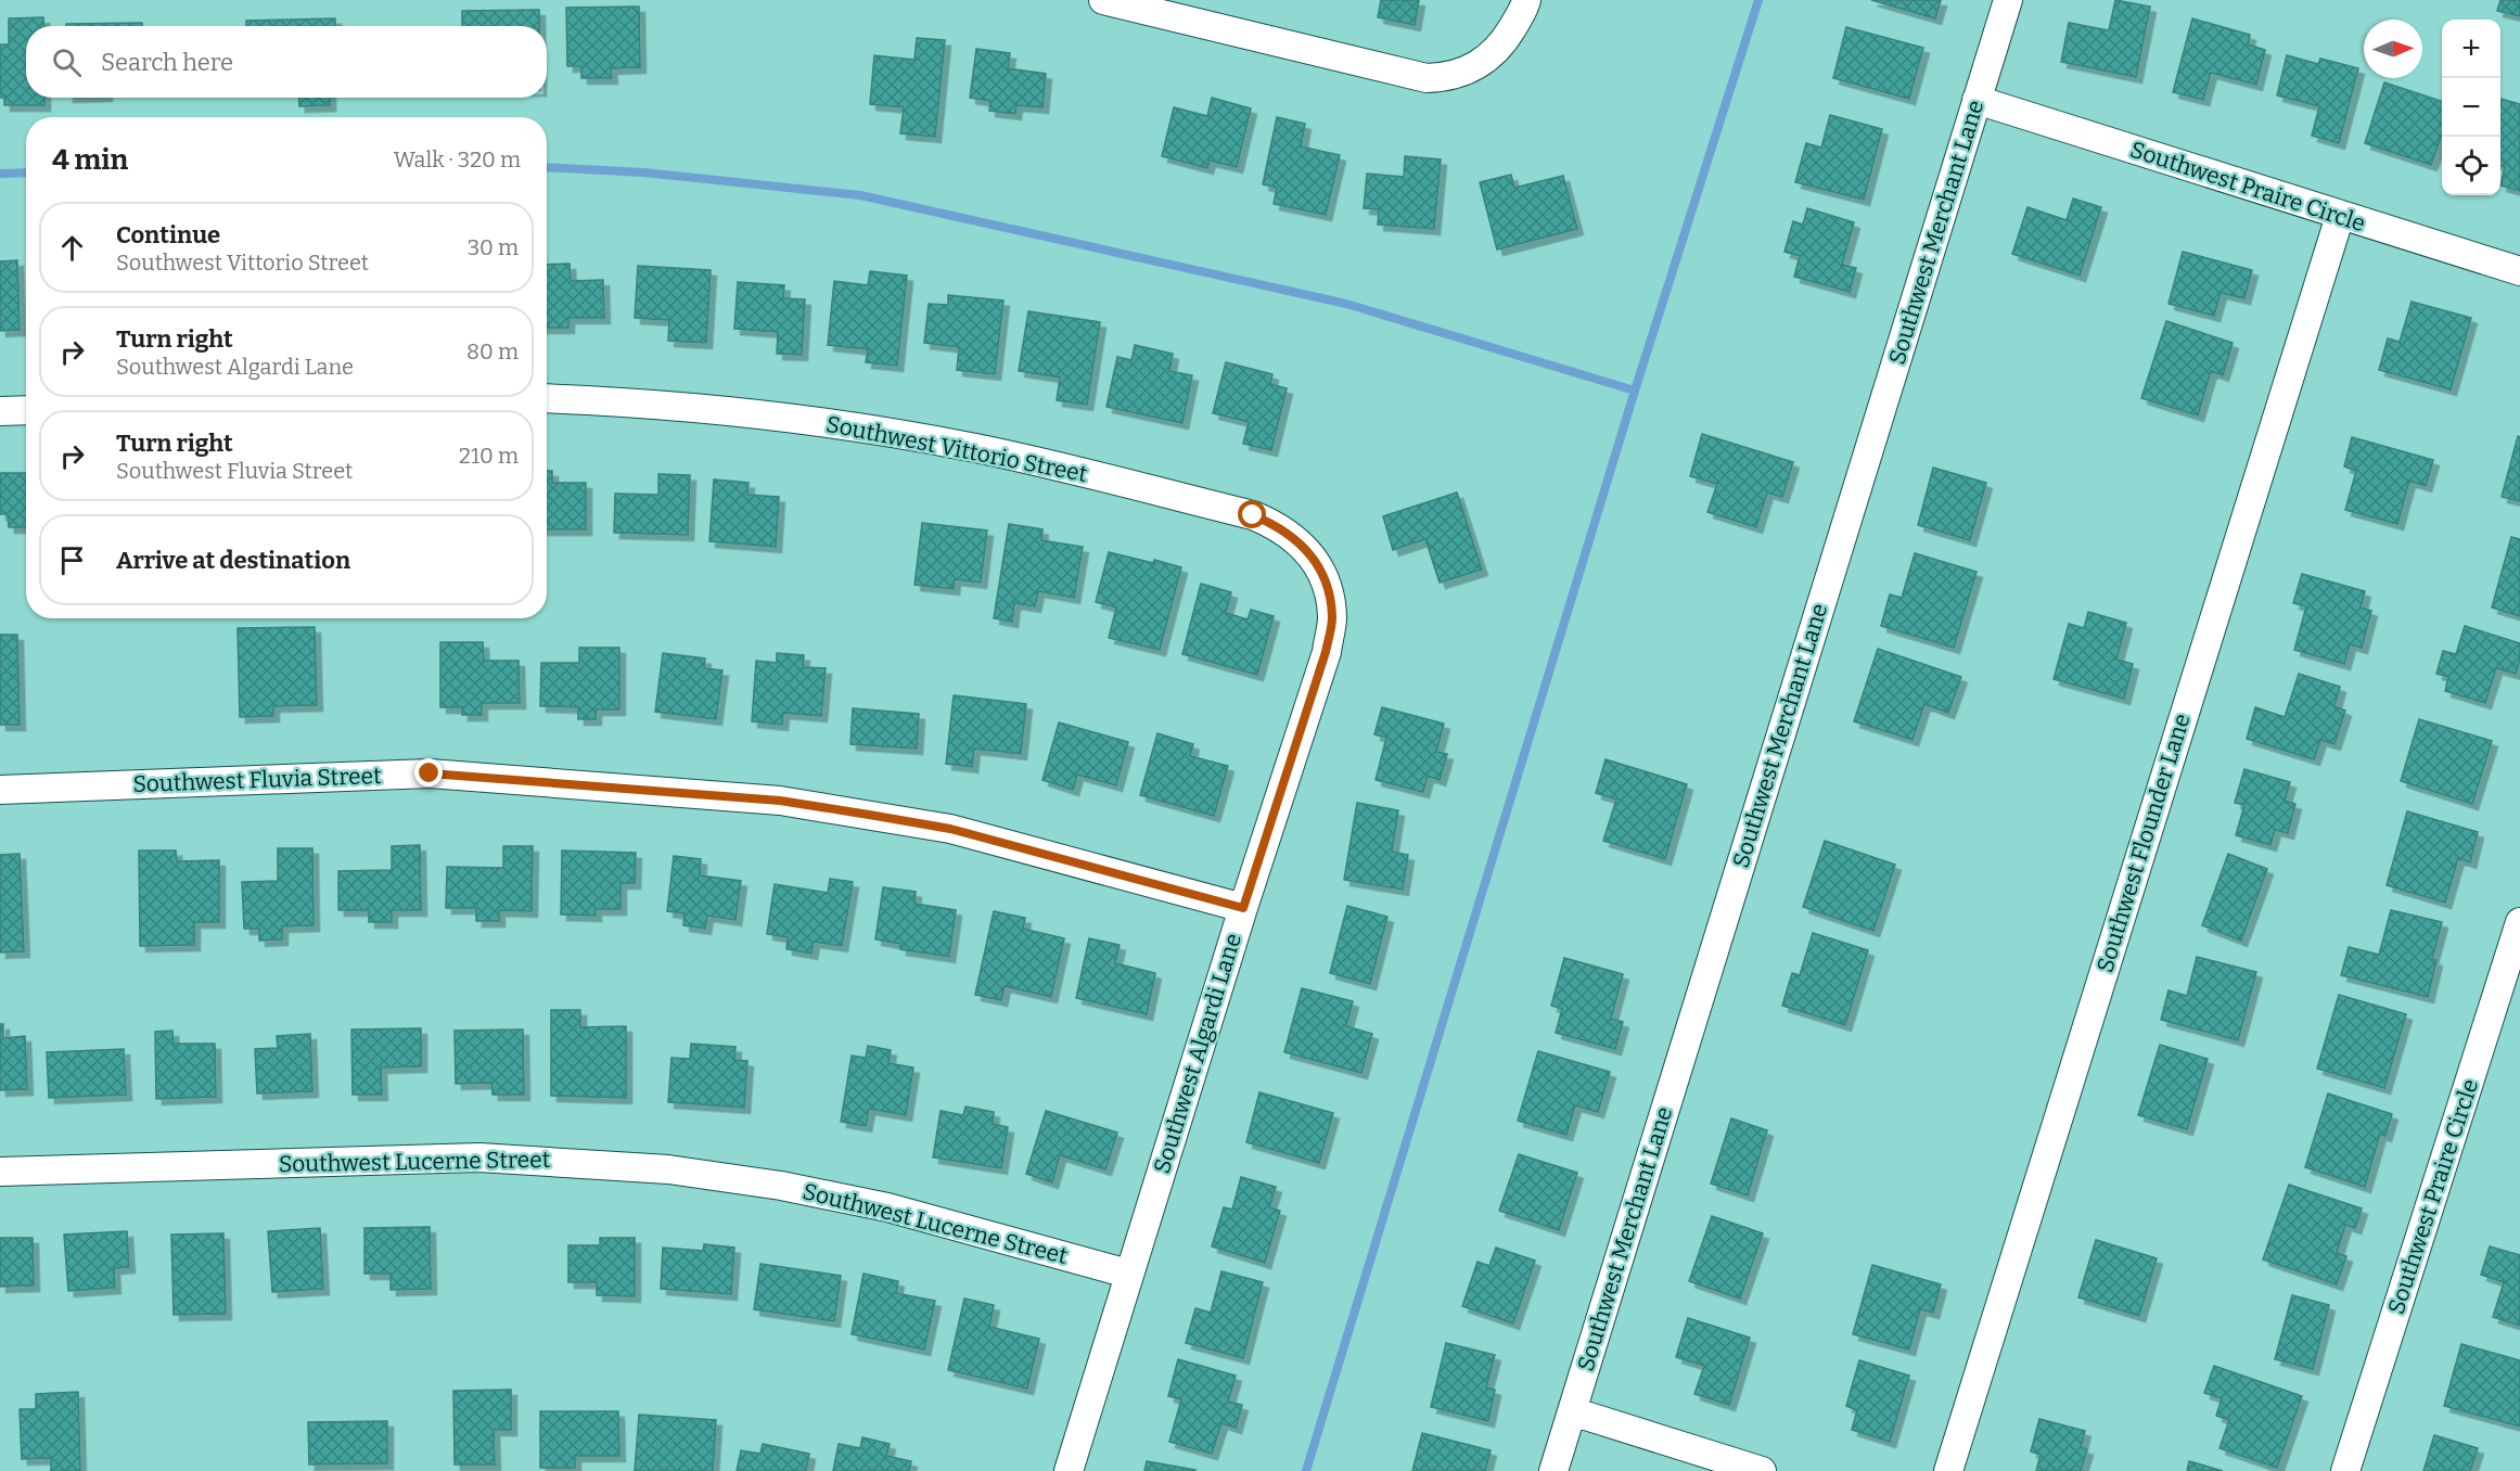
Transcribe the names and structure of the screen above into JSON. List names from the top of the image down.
{
  "streets": {
    "street": [
      "Southwest Praire Circle",
      "Southwest Merchant Lane",
      "Southwest Vittorio Street",
      "Southwest Fluvia Street",
      "Southwest Flounder Lane",
      "Southwest Algardi Lane",
      "Southwest Lucerne Street"
    ]
  },
  "crossings": [
    ["Southwest Praire Circle", "Southwest Merchant Lane"],
    ["Southwest Praire Circle", "Southwest Flounder Lane"],
    ["Southwest Vittorio Street", "Southwest Algardi Lane"],
    ["Southwest Fluvia Street", "Southwest Algardi Lane"],
    ["Southwest Algardi Lane", "Southwest Lucerne Street"]
  ],
  "north": "right",
  "page": {
    "map_buttons": ["+", "−"],
    "search": "Search here",
    "heading": ["4 min", "Walk · 320 m"],
    "list": [
      ["Continue", "Southwest Vittorio Street", "30 m"],
      ["Turn right", "Southwest Algardi Lane", "80 m"],
      ["Turn right", "Southwest Fluvia Street", "210 m"],
      "Arrive at destination"
    ]
  }
}
